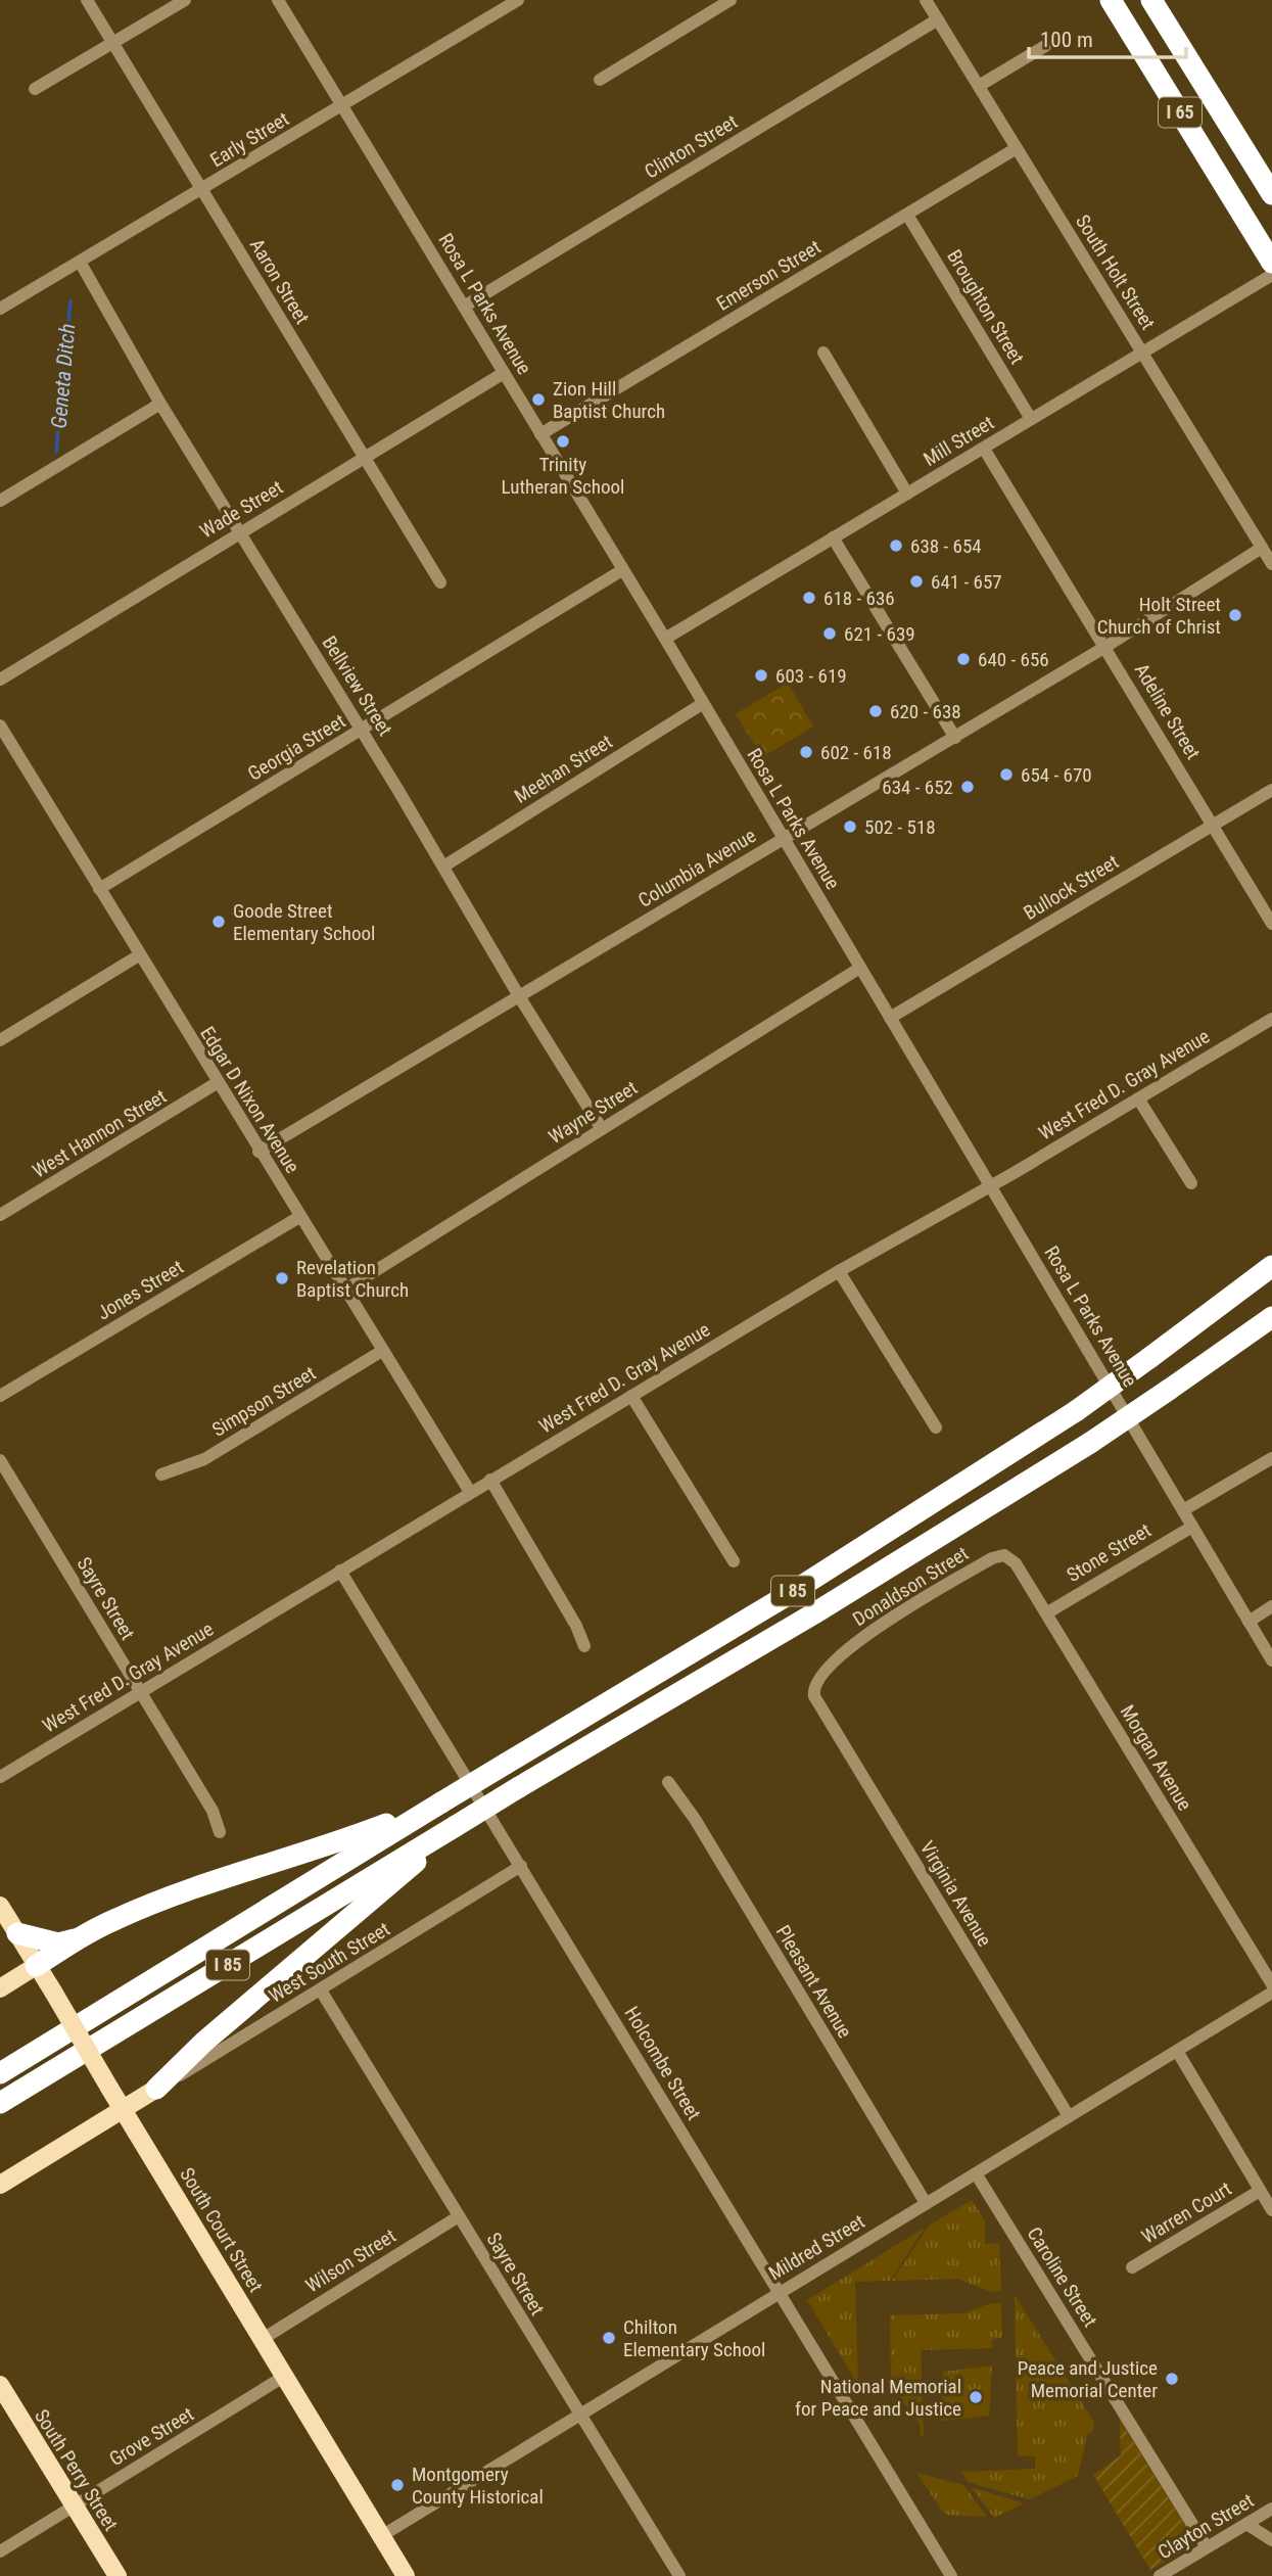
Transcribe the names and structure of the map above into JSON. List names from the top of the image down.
{
  "streets": {
    "highway": ["I 65", "I 85"],
    "main road": ["South Court Street", "South Perry Street"],
    "street": [
      "Early Street",
      "Clinton Street",
      "South Holt Street",
      "Emerson Street",
      "Aaron Street",
      "Rosa L Parks Avenue",
      "Broughton Street",
      "Mill Street",
      "Wade Street",
      "Bellview Street",
      "Adeline Street",
      "Georgia Street",
      "Meehan Street",
      "Columbia Avenue",
      "Bullock Street",
      "West Fred D. Gray Avenue",
      "Edgar D Nixon Avenue",
      "Wayne Street",
      "West Hannon Street",
      "Jones Street",
      "Simpson Street",
      "Stone Street",
      "Donaldson Street",
      "Sayre Street",
      "Morgan Avenue",
      "Virginia Avenue",
      "West South Street",
      "Pleasant Avenue",
      "Holcombe Street",
      "Warren Court",
      "Mildred Street",
      "Wilson Street",
      "Caroline Street",
      "Grove Street",
      "Clayton Street"
    ]
  },
  "crossings": [
    ["Early Street", "Aaron Street"],
    ["Early Street", "Rosa L Parks Avenue"],
    ["Early Street", "Bellview Street"],
    ["Clinton Street", "South Holt Street"],
    ["Clinton Street", "Rosa L Parks Avenue"],
    ["South Holt Street", "Emerson Street"],
    ["South Holt Street", "Mill Street"],
    ["South Holt Street", "Columbia Avenue"],
    ["Emerson Street", "Rosa L Parks Avenue"],
    ["Emerson Street", "Broughton Street"],
    ["Aaron Street", "Wade Street"],
    ["Rosa L Parks Avenue", "Mill Street"],
    ["Rosa L Parks Avenue", "Wade Street"],
    ["Rosa L Parks Avenue", "Georgia Street"],
    ["Rosa L Parks Avenue", "Meehan Street"],
    ["Rosa L Parks Avenue", "Columbia Avenue"],
    ["Rosa L Parks Avenue", "Bullock Street"],
    ["Rosa L Parks Avenue", "West Fred D. Gray Avenue"],
    ["Rosa L Parks Avenue", "Wayne Street"],
    ["Rosa L Parks Avenue", "Stone Street"],
    ["Broughton Street", "Mill Street"],
    ["Mill Street", "Adeline Street"],
    ["Wade Street", "Bellview Street"],
    ["Bellview Street", "Georgia Street"],
    ["Bellview Street", "Meehan Street"],
    ["Bellview Street", "Columbia Avenue"],
    ["Bellview Street", "Wayne Street"],
    ["Adeline Street", "Columbia Avenue"],
    ["Adeline Street", "Bullock Street"],
    ["Georgia Street", "Edgar D Nixon Avenue"],
    ["Columbia Avenue", "Edgar D Nixon Avenue"],
    ["West Fred D. Gray Avenue", "Edgar D Nixon Avenue"],
    ["West Fred D. Gray Avenue", "Sayre Street"],
    ["West Fred D. Gray Avenue", "Holcombe Street"],
    ["Edgar D Nixon Avenue", "Wayne Street"],
    ["Edgar D Nixon Avenue", "West Hannon Street"],
    ["Edgar D Nixon Avenue", "Jones Street"],
    ["Edgar D Nixon Avenue", "Simpson Street"],
    ["Stone Street", "Morgan Avenue"],
    ["Donaldson Street", "Morgan Avenue"],
    ["Donaldson Street", "Virginia Avenue"],
    ["Sayre Street", "West South Street"],
    ["Sayre Street", "Mildred Street"],
    ["Sayre Street", "Wilson Street"],
    ["Virginia Avenue", "Mildred Street"],
    ["West South Street", "Holcombe Street"],
    ["Pleasant Avenue", "Mildred Street"],
    ["Holcombe Street", "Mildred Street"],
    ["South Court Street", "Mildred Street"],
    ["South Court Street", "Wilson Street"],
    ["South Court Street", "Grove Street"],
    ["Mildred Street", "Caroline Street"],
    ["Caroline Street", "Clayton Street"],
    ["Grove Street", "South Perry Street"]
  ],
  "water": ["Geneta Ditch"],
  "places": [
    "Zion Hill Baptist Church",
    "Trinity Lutheran School",
    "638 - 654",
    "641 - 657",
    "618 - 636",
    "Holt Street Church of Christ",
    "621 - 639",
    "640 - 656",
    "603 - 619",
    "620 - 638",
    "602 - 618",
    "654 - 670",
    "634 - 652",
    "502 - 518",
    "Goode Street Elementary School",
    "Revelation Baptist Church",
    "Chilton Elementary School",
    "Peace and Justice Memorial Center",
    "National Memorial for Peace and Justice",
    "Montgomery County Historical"
  ],
  "scale_bar": "100 m"
}
